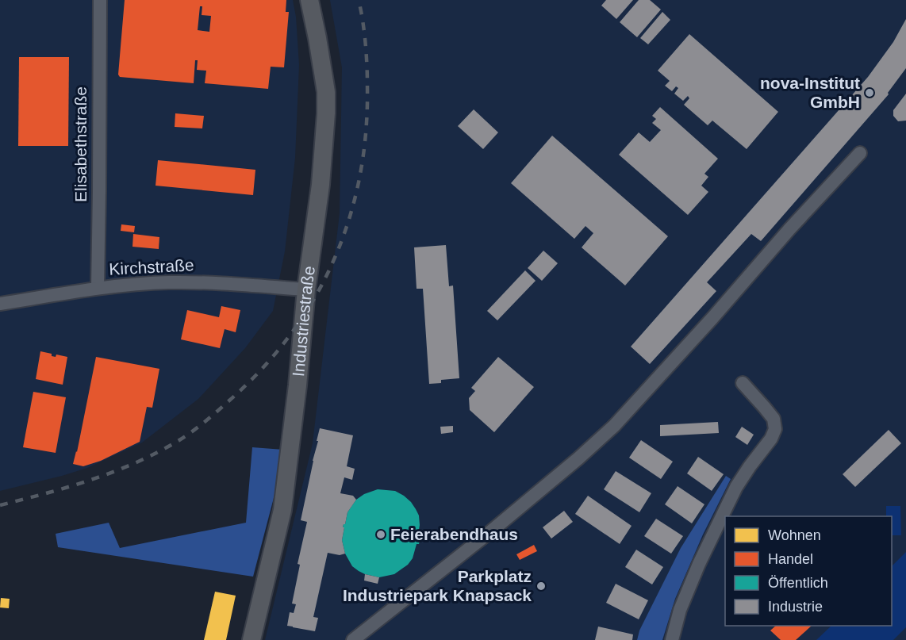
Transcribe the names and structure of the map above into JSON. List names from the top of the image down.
{
  "streets": {
    "main road": ["Industriestraße"],
    "street": ["Elisabethstraße", "Kirchstraße"]
  },
  "crossings": [
    ["Elisabethstraße", "Kirchstraße"],
    ["Kirchstraße", "Industriestraße"]
  ],
  "places": ["nova-Institut GmbH", "Feierabendhaus", "Parkplatz Industriepark Knapsack"],
  "legend": [
    "Wohnen",
    "Handel",
    "Öffentlich",
    "Industrie"
  ]
}
